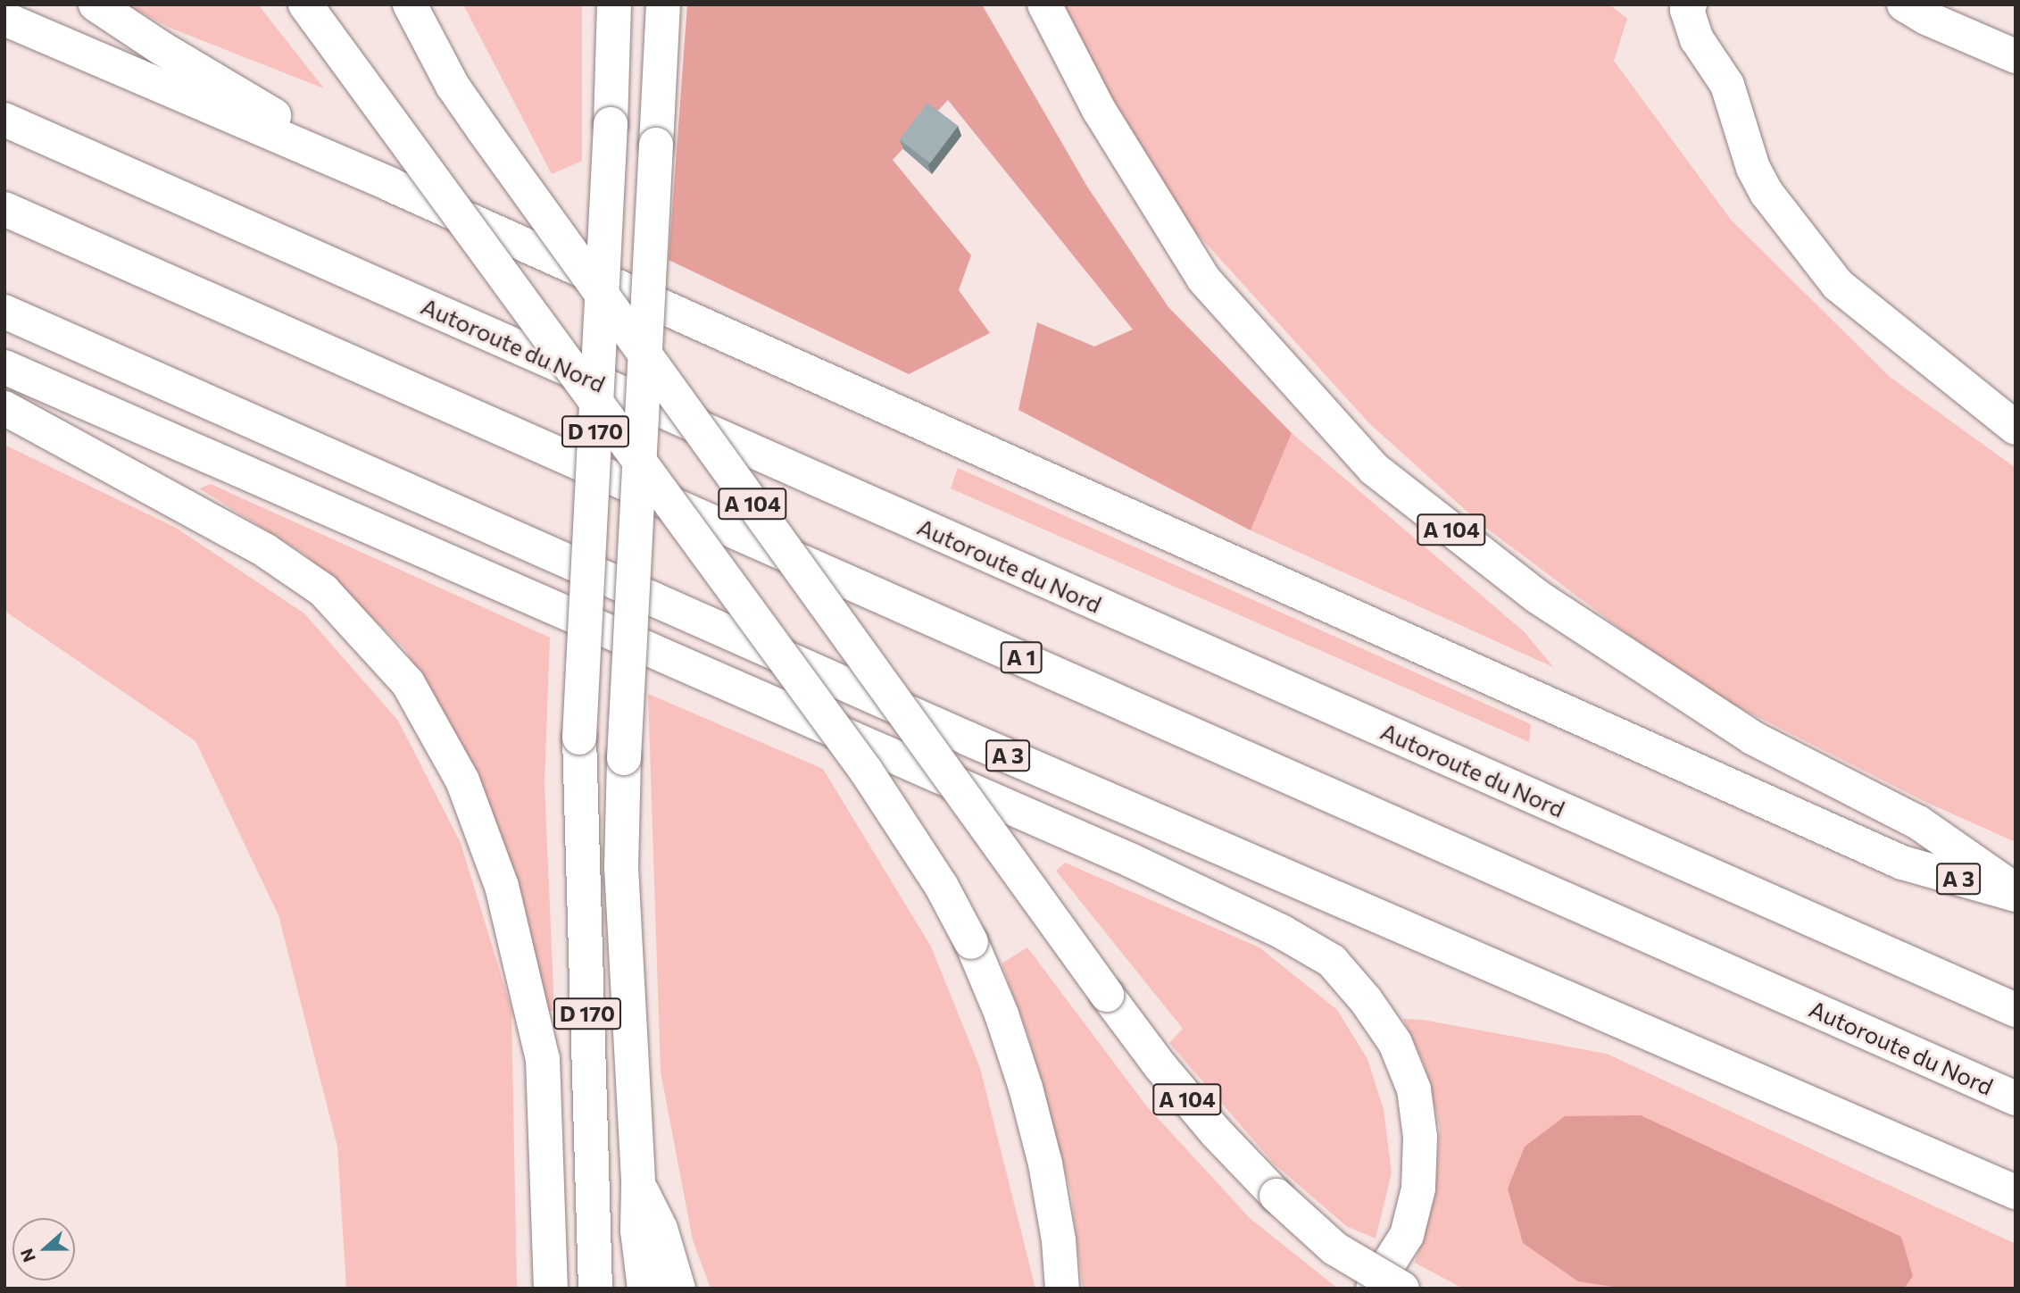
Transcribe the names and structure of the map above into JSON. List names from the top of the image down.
{
  "streets": {
    "main road": [
      "Autoroute du Nord",
      "D 170",
      "A 104",
      "A 1",
      "A 3"
    ]
  },
  "crossings": [
    ["A 104", "A 3"]
  ],
  "north": "left"
}
